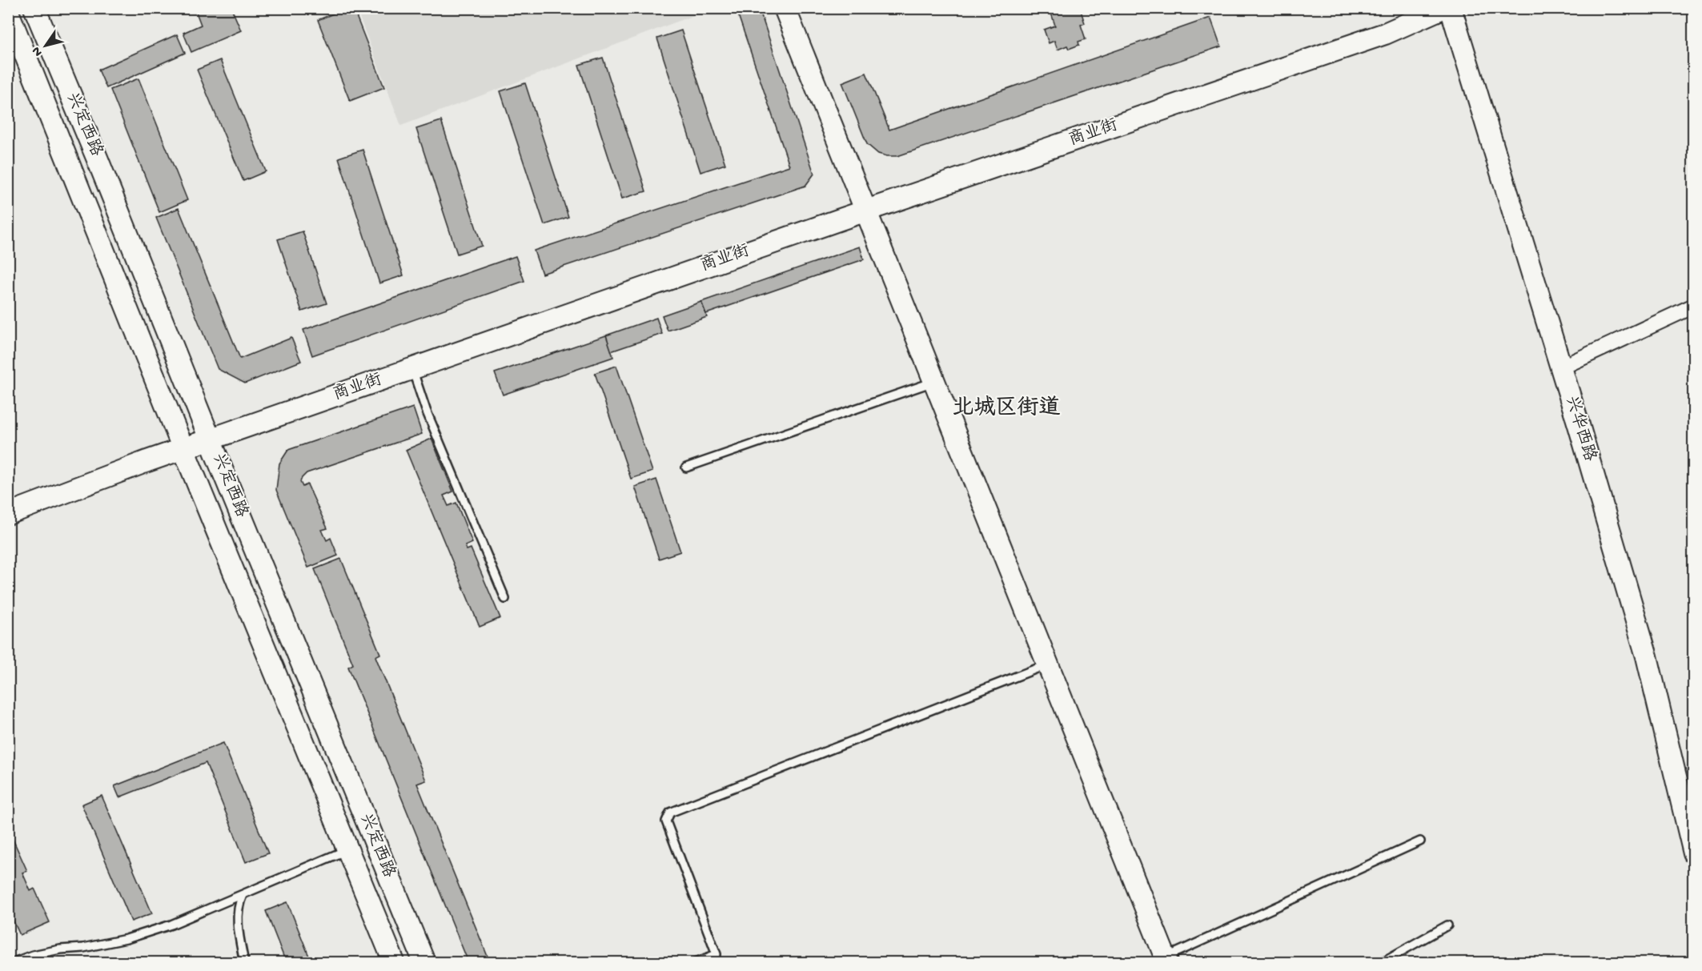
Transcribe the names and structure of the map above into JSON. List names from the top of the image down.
{
  "streets": {
    "main road": ["兴定西路", "商业街", "兴华西路"]
  },
  "crossings": [
    ["兴定西路", "商业街"]
  ],
  "districts": ["北城区街道"],
  "north": "bottom left"
}
